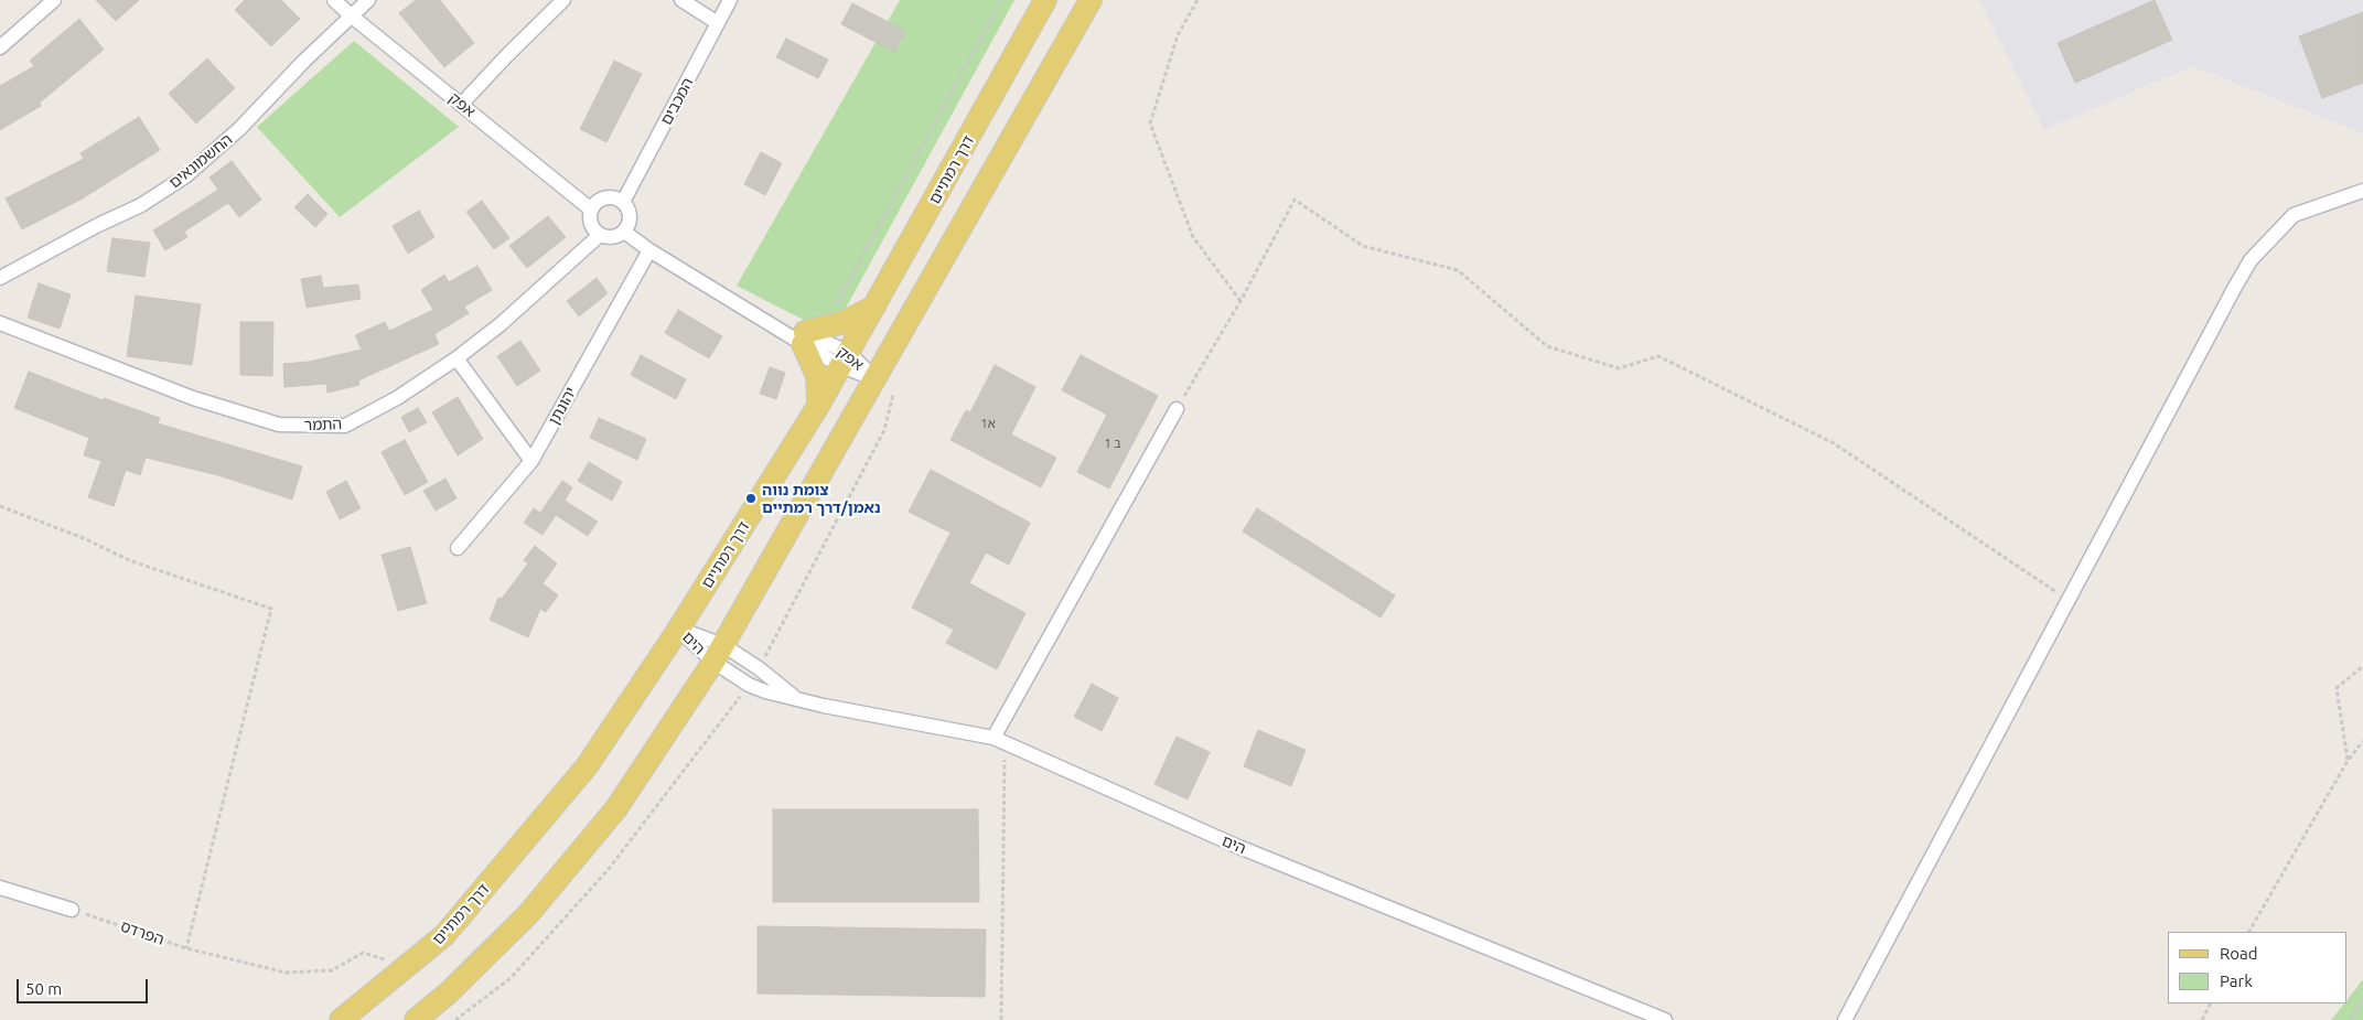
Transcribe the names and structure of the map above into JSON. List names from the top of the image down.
{
  "streets": {
    "main road": ["דרך רמתיים"],
    "street": [
      "המכבים",
      "אפק",
      "החשמונאים",
      "יהונתן",
      "התמר",
      "הים"
    ],
    "path": ["הפרדס"]
  },
  "crossings": [
    ["המכבים", "אפק"],
    ["המכבים", "התמר"],
    ["אפק", "החשמונאים"],
    ["אפק", "דרך רמתיים"],
    ["אפק", "יהונתן"],
    ["אפק", "התמר"],
    ["דרך רמתיים", "הים"],
    ["דרך רמתיים", "הפרדס"]
  ],
  "places": ["צומת נווה נאמן/דרך רמתיים"],
  "house_numbers": ["1א", "1 ב"],
  "legend": ["Road", "Park"],
  "scale_bar": "50 m"
}
